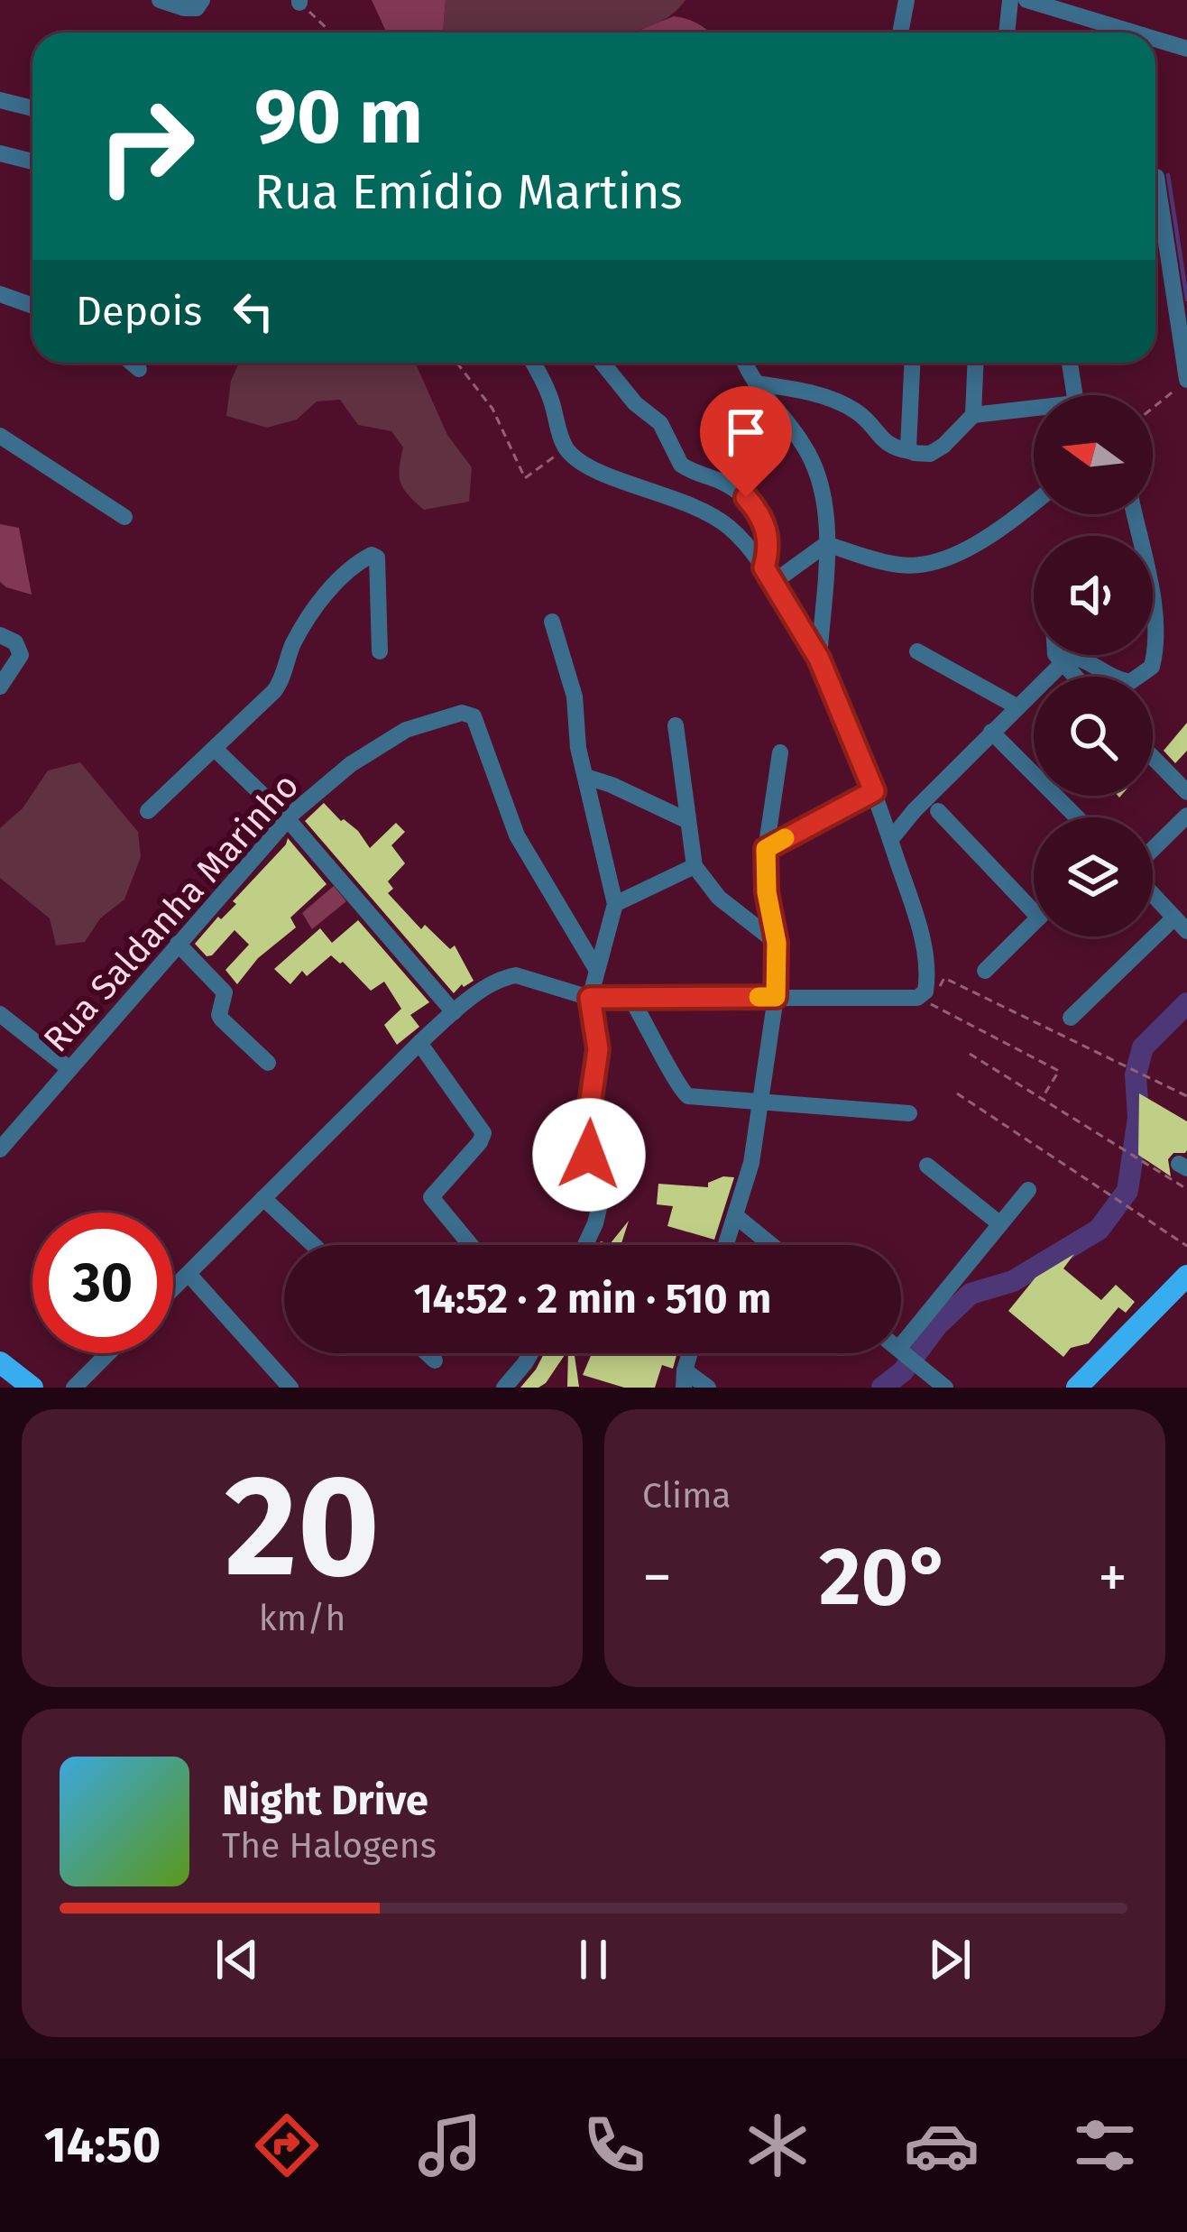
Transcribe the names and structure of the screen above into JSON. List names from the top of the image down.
{
  "streets": {
    "street": ["Rua Saldanha Marinho"]
  },
  "north": "left",
  "page": {
    "turn": ["90 m", "Rua Emídio Martins"],
    "then": "Depois",
    "limit": "30",
    "trip": "14:52 · 2 min · 510 m",
    "tile": [
      ["20", "km/h"],
      "Clima"
    ],
    "heat": ["−", "20°", "+"],
    "song": ["Night Drive", "The Halogens"],
    "tabs": "14:50"
  }
}
